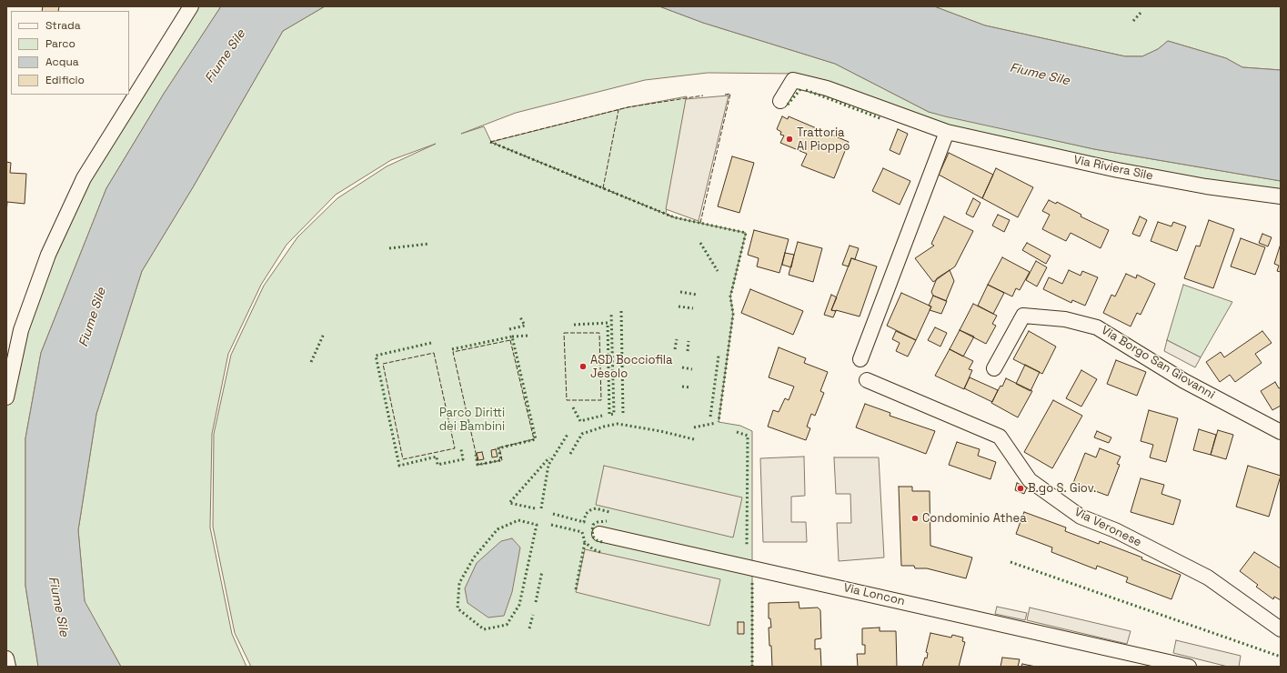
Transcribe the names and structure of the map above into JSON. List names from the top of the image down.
{
  "streets": {
    "street": [
      "Via Riviera Sile",
      "Via Borgo San Giovanni",
      "Via Veronese",
      "Via Loncon"
    ]
  },
  "water": ["Fiume Sile"],
  "parks": ["Parco Diritti dei Bambini"],
  "places": [
    "Trattoria Al Pioppo",
    "ASD Bocciofila Jesolo",
    "B.go S. Giov.",
    "Condominio Athea"
  ],
  "legend": [
    "Strada",
    "Parco",
    "Acqua",
    "Edificio"
  ]
}
